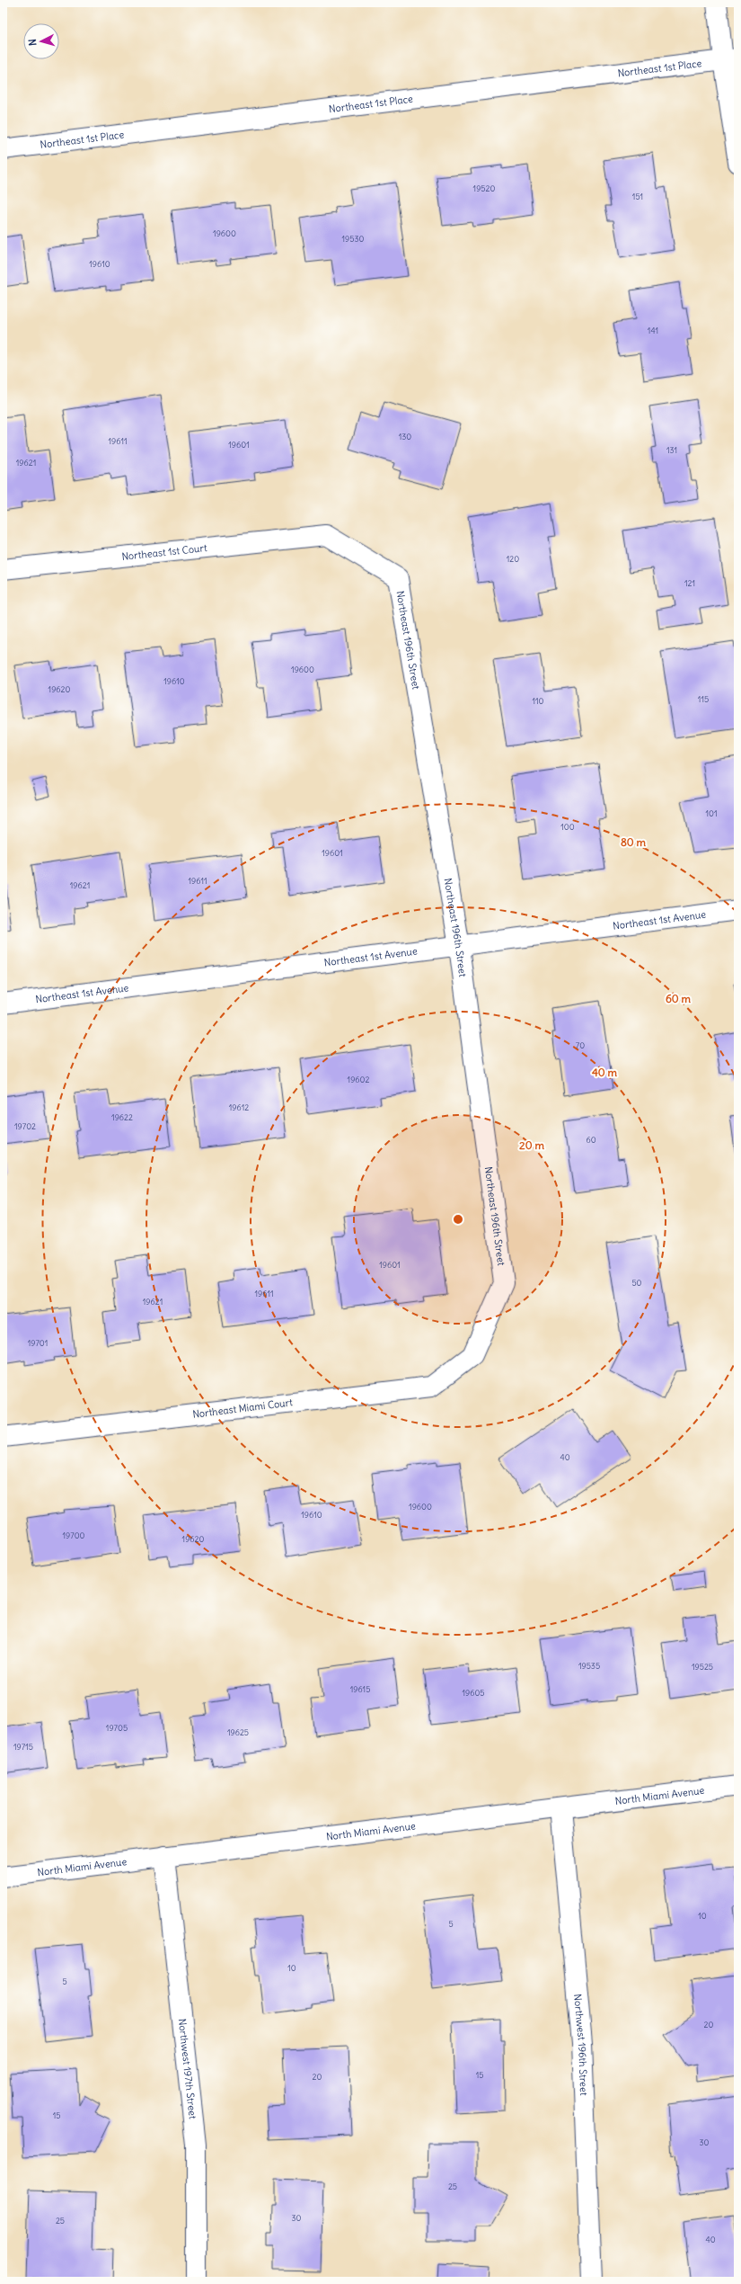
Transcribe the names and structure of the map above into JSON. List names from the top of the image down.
{
  "streets": {
    "street": [
      "Northeast 1st Place",
      "Northeast 1st Court",
      "Northeast 196th Street",
      "Northeast 1st Avenue",
      "Northeast Miami Court",
      "North Miami Avenue",
      "Northwest 196th Street",
      "Northwest 197th Street"
    ]
  },
  "crossings": [
    ["Northeast 1st Court", "Northeast 196th Street"],
    ["Northeast 196th Street", "Northeast 1st Avenue"],
    ["Northeast 196th Street", "Northeast Miami Court"],
    ["North Miami Avenue", "Northwest 196th Street"],
    ["North Miami Avenue", "Northwest 197th Street"]
  ],
  "house_numbers": [
    "19520",
    "151",
    "19600",
    "19530",
    "19610",
    "141",
    "130",
    "19611",
    "19601",
    "131",
    "19621",
    "120",
    "121",
    "19600",
    "19610",
    "19620",
    "115",
    "110",
    "101",
    "100",
    "19601",
    "19611",
    "19621",
    "70",
    "19602",
    "19612",
    "19622",
    "19702",
    "60",
    "19601",
    "50",
    "19611",
    "19621",
    "19701",
    "40",
    "19600",
    "19610",
    "19700",
    "19620",
    "19535",
    "19525",
    "19615",
    "19605",
    "19705",
    "19625",
    "19715",
    "10",
    "5",
    "10",
    "5",
    "20",
    "15",
    "20",
    "15",
    "30",
    "25",
    "30",
    "25",
    "40"
  ],
  "north": "left",
  "rings": [
    "80 m",
    "60 m",
    "40 m",
    "20 m"
  ]
}
